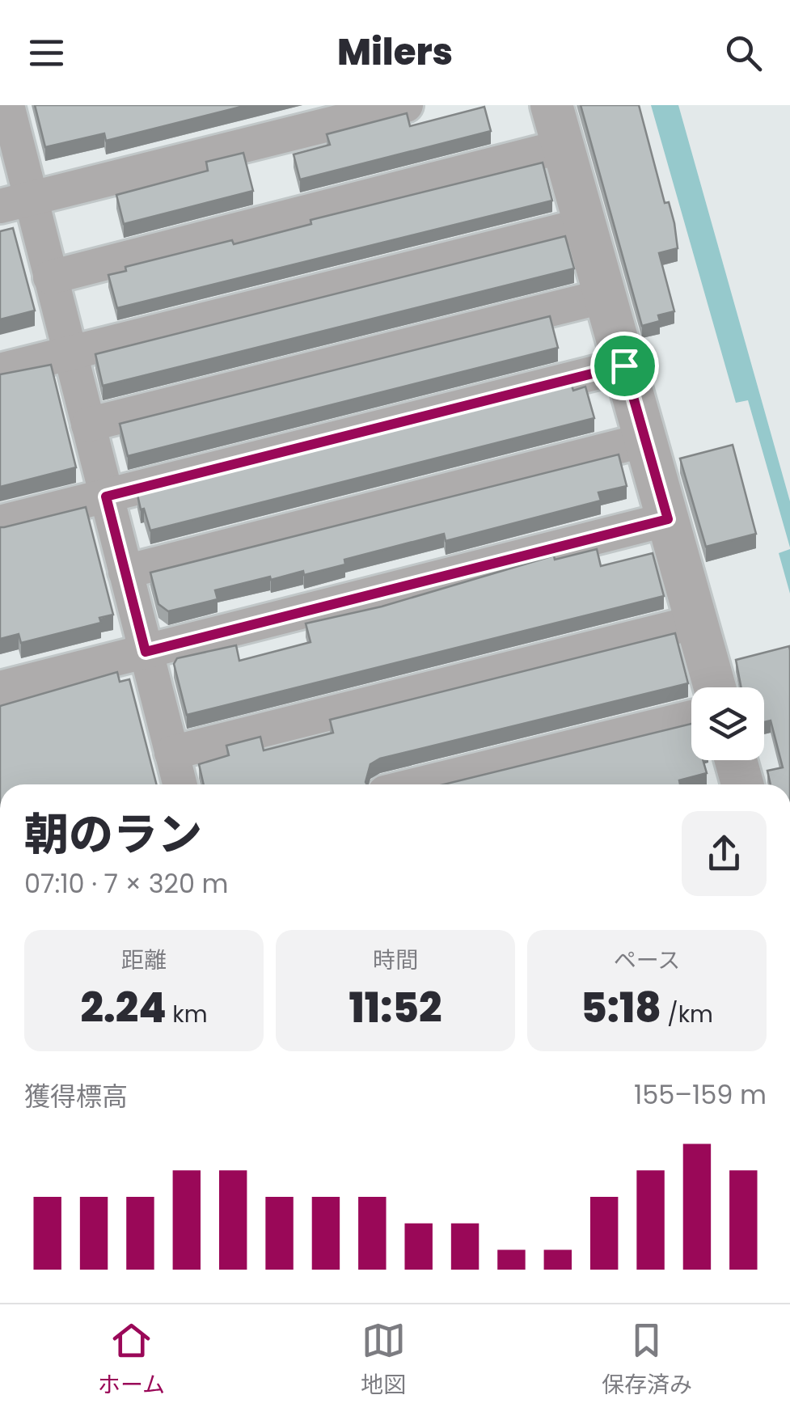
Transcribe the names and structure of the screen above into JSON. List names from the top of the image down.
{
  "page": {
    "header": "Milers",
    "heading": ["朝のラン", "07:10 · 7 × 320 m"],
    "stats": [
      ["距離", "2.24 km"],
      ["時間", "11:52"],
      ["ペース", "5:18 /km"]
    ],
    "chart": ["獲得標高", "155–159 m"],
    "tabs": ["ホーム", "地図", "保存済み"]
  }
}
